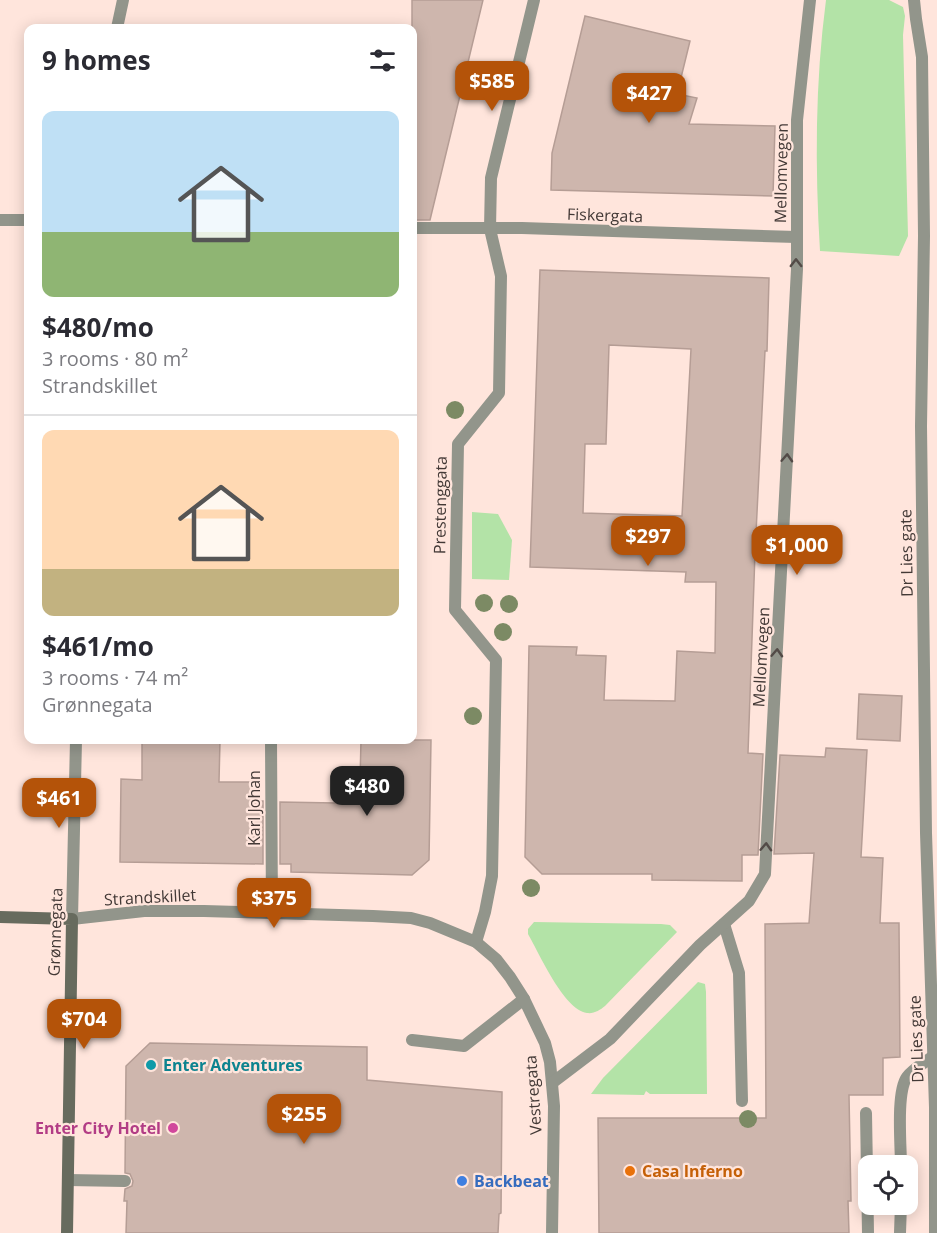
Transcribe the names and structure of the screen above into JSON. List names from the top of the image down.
{
  "streets": {
    "street": [
      "Mellomvegen",
      "Fiskergata",
      "Prestenggata",
      "Dr Lies gate",
      "Karl Johan",
      "Strandskillet",
      "Grønnegata",
      "Vestregata"
    ]
  },
  "crossings": [
    ["Mellomvegen", "Fiskergata"],
    ["Mellomvegen", "Vestregata"],
    ["Fiskergata", "Prestenggata"],
    ["Prestenggata", "Strandskillet"],
    ["Prestenggata", "Vestregata"],
    ["Karl Johan", "Strandskillet"],
    ["Strandskillet", "Grønnegata"],
    ["Strandskillet", "Vestregata"]
  ],
  "one_way": ["Mellomvegen"],
  "places": [
    "Enter Adventures",
    "Enter City Hotel",
    "Casa Inferno",
    "Backbeat"
  ],
  "page": {
    "heading": "9 homes",
    "price": [
      "$585",
      "$427",
      "$297",
      "$1,000",
      "$480",
      "$461",
      "$375",
      "$704",
      "$255"
    ],
    "list": [
      {
        "name": "$480/mo",
        "note": "3 rooms · 80 m² · Strandskillet"
      },
      {
        "name": "$461/mo",
        "note": "3 rooms · 74 m² · Grønnegata"
      }
    ]
  }
}
